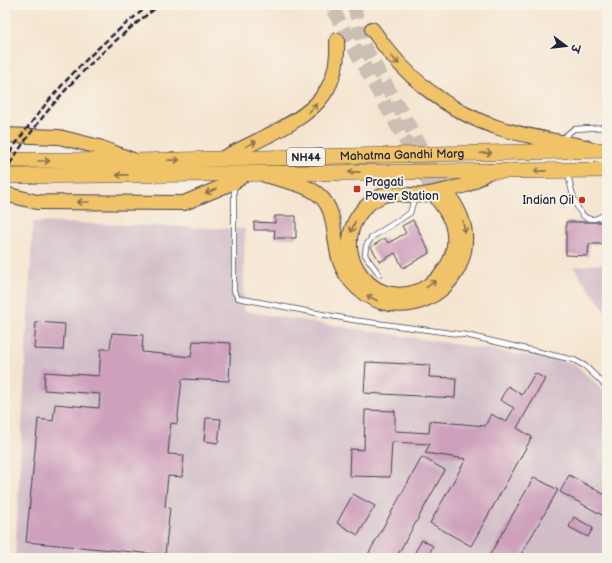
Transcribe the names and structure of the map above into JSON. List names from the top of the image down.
{
  "streets": {
    "highway": ["Mahatma Gandhi Marg", "NH44"]
  },
  "places": {
    "transit": ["Pragati Power Station"],
    "other": ["Indian Oil"]
  },
  "north": "right"
}
